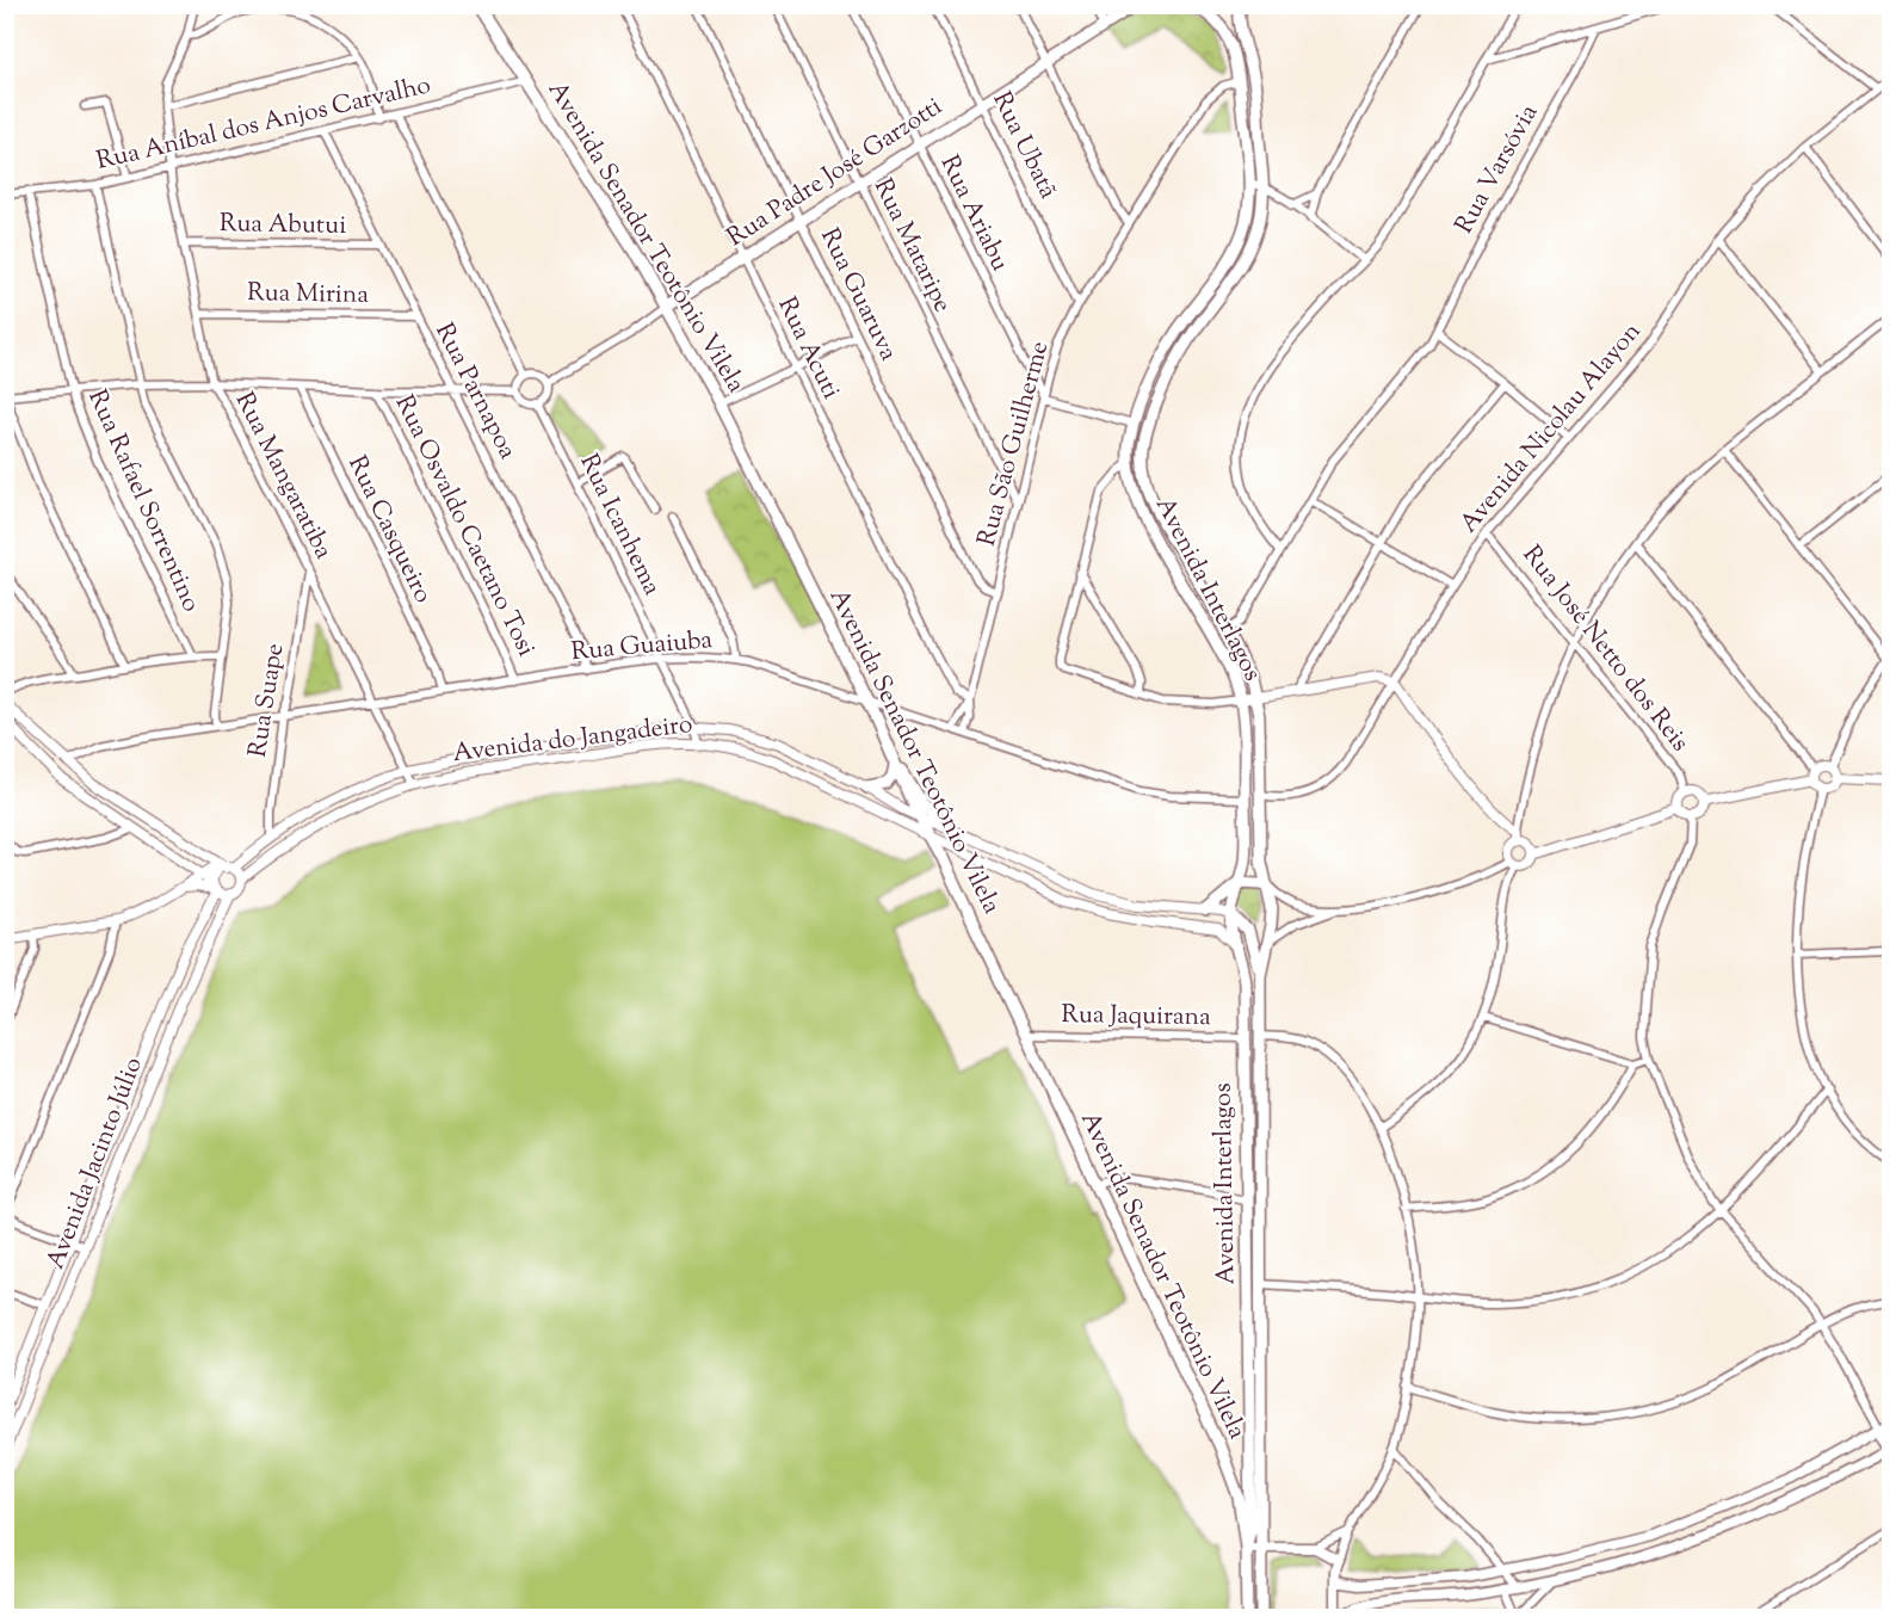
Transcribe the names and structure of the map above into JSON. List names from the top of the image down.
{
  "streets": {
    "main road": ["Rua Padre José Garzotti", "Avenida Senador Teotônio Vilela", "Avenida Interlagos"],
    "street": [
      "Rua Aníbal dos Anjos Carvalho",
      "Rua Ubatã",
      "Rua Varsóvia",
      "Rua Ariabu",
      "Rua Abutui",
      "Rua Mataripe",
      "Rua Mirina",
      "Rua Guaruva",
      "Rua Acuti",
      "Rua Parnapoa",
      "Avenida Nicolau Alayon",
      "Rua São Guilherme",
      "Rua Mangaratiba",
      "Rua Rafael Sorrentino",
      "Rua Icanhema",
      "Rua Osvaldo Caetano Tosi",
      "Rua Casqueiro",
      "Rua Guaiuba",
      "Rua José Netto dos Reis",
      "Rua Suape",
      "Avenida do Jangadeiro",
      "Rua Jaquirana",
      "Avenida Jacinto Júlio"
    ]
  },
  "crossings": [
    ["Rua Aníbal dos Anjos Carvalho", "Avenida Senador Teotônio Vilela"],
    ["Rua Aníbal dos Anjos Carvalho", "Rua Parnapoa"],
    ["Rua Aníbal dos Anjos Carvalho", "Rua Mangaratiba"],
    ["Rua Aníbal dos Anjos Carvalho", "Rua Rafael Sorrentino"],
    ["Rua Ubatã", "Rua Padre José Garzotti"],
    ["Rua Ubatã", "Rua São Guilherme"],
    ["Rua Varsóvia", "Avenida Interlagos"],
    ["Rua Padre José Garzotti", "Rua Ariabu"],
    ["Rua Padre José Garzotti", "Avenida Senador Teotônio Vilela"],
    ["Rua Padre José Garzotti", "Rua Mataripe"],
    ["Rua Padre José Garzotti", "Rua Guaruva"],
    ["Rua Padre José Garzotti", "Rua Acuti"],
    ["Rua Padre José Garzotti", "Rua Icanhema"],
    ["Rua Ariabu", "Rua São Guilherme"],
    ["Rua Abutui", "Rua Parnapoa"],
    ["Rua Abutui", "Rua Mangaratiba"],
    ["Avenida Senador Teotônio Vilela", "Avenida Interlagos"],
    ["Avenida Senador Teotônio Vilela", "Rua Guaiuba"],
    ["Avenida Senador Teotônio Vilela", "Avenida do Jangadeiro"],
    ["Avenida Senador Teotônio Vilela", "Rua Jaquirana"],
    ["Rua Mataripe", "Rua São Guilherme"],
    ["Rua Mirina", "Rua Parnapoa"],
    ["Rua Mirina", "Rua Mangaratiba"],
    ["Rua Guaruva", "Rua São Guilherme"],
    ["Rua Acuti", "Rua São Guilherme"],
    ["Rua Parnapoa", "Rua Guaiuba"],
    ["Avenida Nicolau Alayon", "Avenida Interlagos"],
    ["Avenida Nicolau Alayon", "Rua José Netto dos Reis"],
    ["Rua São Guilherme", "Avenida Interlagos"],
    ["Rua São Guilherme", "Rua Guaiuba"],
    ["Rua Mangaratiba", "Rua Guaiuba"],
    ["Rua Mangaratiba", "Rua Suape"],
    ["Rua Mangaratiba", "Avenida do Jangadeiro"],
    ["Rua Icanhema", "Rua Guaiuba"],
    ["Rua Icanhema", "Avenida do Jangadeiro"],
    ["Rua Osvaldo Caetano Tosi", "Rua Guaiuba"],
    ["Rua Casqueiro", "Rua Guaiuba"],
    ["Avenida Interlagos", "Rua Guaiuba"],
    ["Avenida Interlagos", "Avenida do Jangadeiro"],
    ["Avenida Interlagos", "Rua Jaquirana"],
    ["Rua Guaiuba", "Rua Suape"],
    ["Rua Suape", "Avenida do Jangadeiro"],
    ["Avenida do Jangadeiro", "Avenida Jacinto Júlio"]
  ]
}
